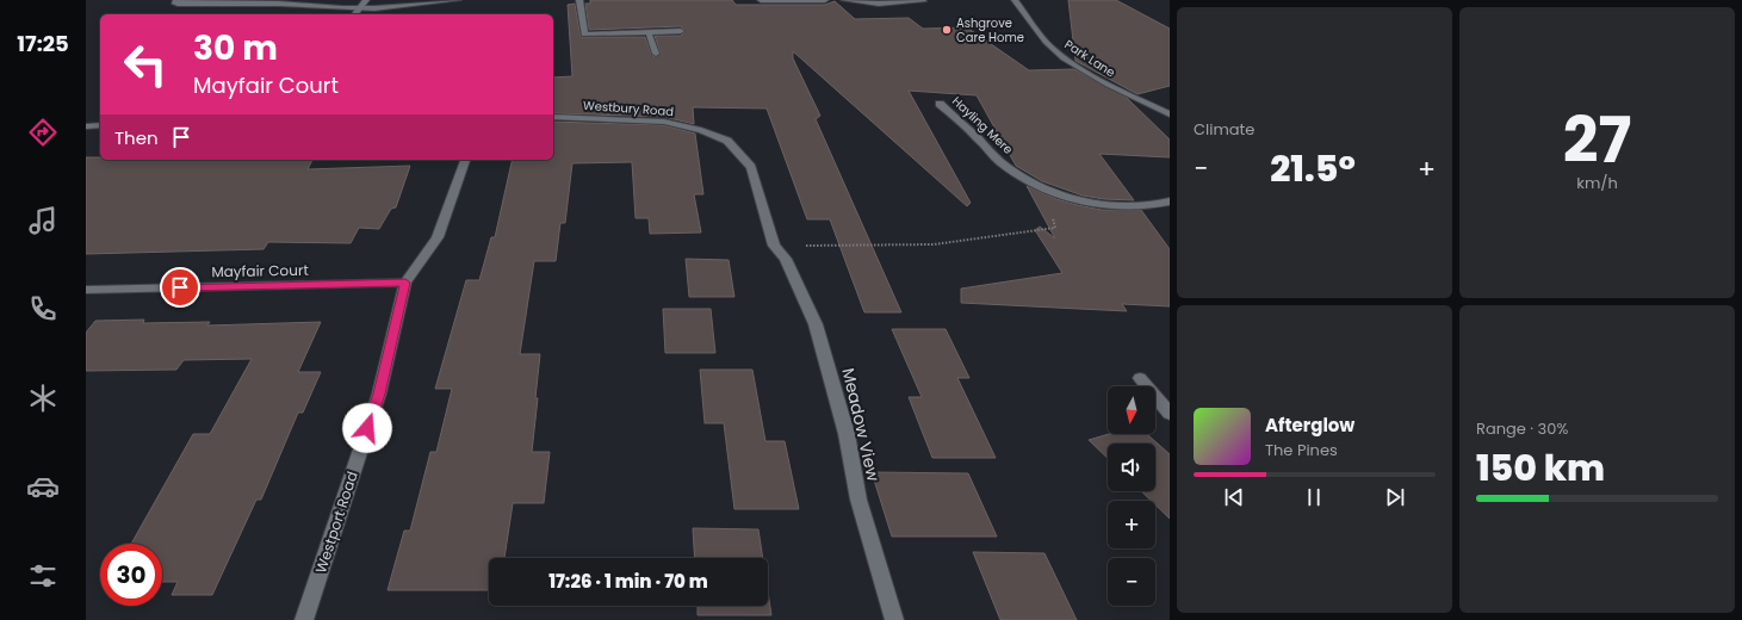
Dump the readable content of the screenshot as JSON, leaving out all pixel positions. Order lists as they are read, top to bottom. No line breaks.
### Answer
{"streets":{"street":["Park Lane","Westbury Road","Hayling Mere","Mayfair Court","Meadow View","Westport Road"]},"crossings":[["Westbury Road","Meadow View"],["Mayfair Court","Westport Road"]],"places":["Ashgrove Care Home"],"north":"bottom","page":{"tabs":"17:25","tile":["Climate",["27","km/h"],["Range · 30%","150 km"]],"turn":["30 m","Mayfair Court"],"then":"Then","heat":["−","21.5°","+"],"map_buttons":["+","−"],"song":["Afterglow","The Pines"],"limit":"30","trip":"17:26 · 1 min · 70 m"}}
